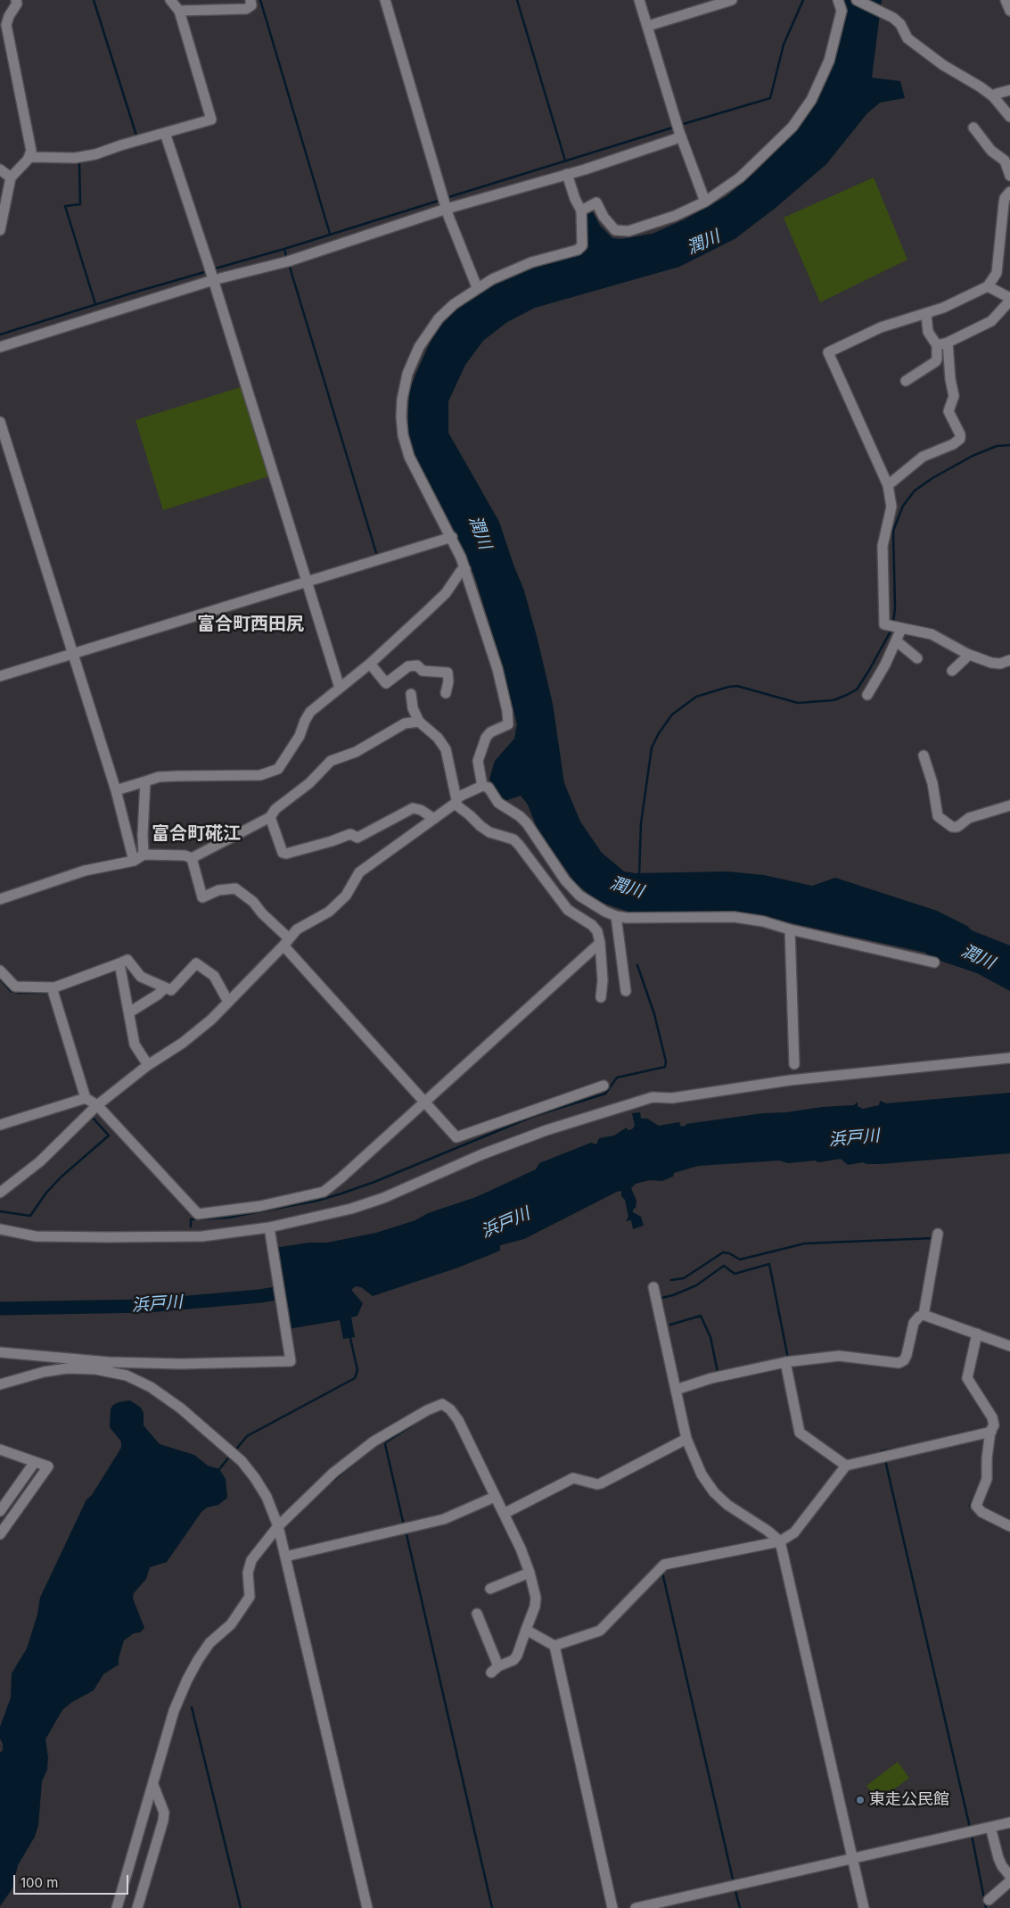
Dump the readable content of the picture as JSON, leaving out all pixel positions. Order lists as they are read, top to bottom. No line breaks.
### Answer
{"districts":["富合町西田尻","富合町硴江"],"water":["潤川","浜戸川"],"places":["東走公民館"],"scale_bar":"100 m"}
